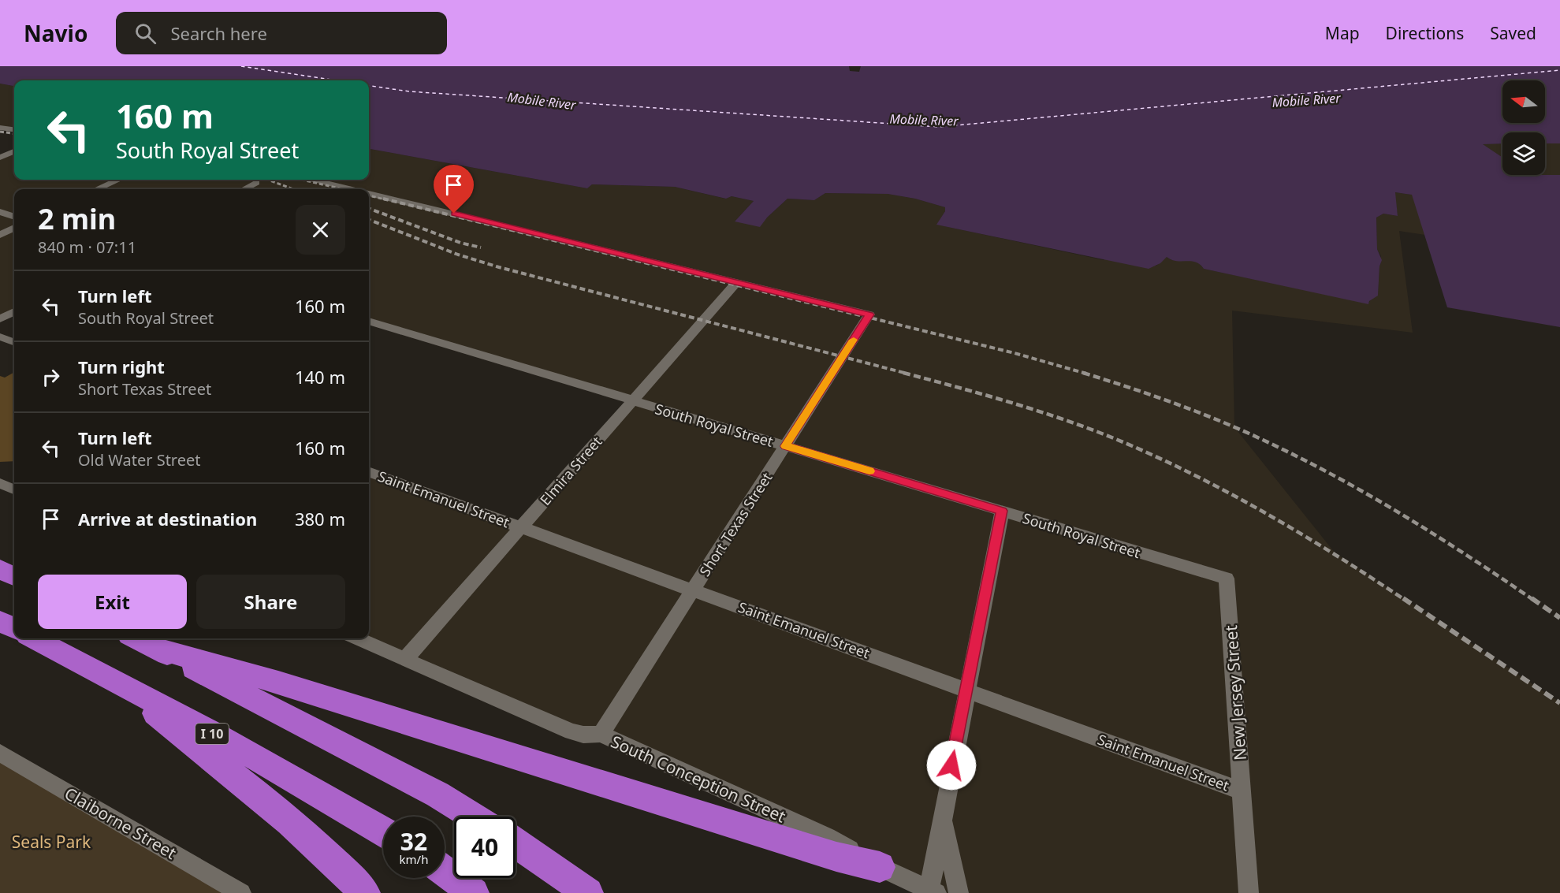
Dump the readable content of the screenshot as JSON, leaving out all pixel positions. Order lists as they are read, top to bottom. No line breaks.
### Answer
{"streets":{"highway":["I 10"],"street":["South Royal Street","Elmira Street","Saint Emanuel Street","Short Texas Street","New Jersey Street","South Conception Street","Claiborne Street"]},"crossings":[["South Royal Street","Elmira Street"],["South Royal Street","Short Texas Street"],["South Royal Street","New Jersey Street"],["Elmira Street","Saint Emanuel Street"],["Elmira Street","Short Texas Street"],["Elmira Street","South Conception Street"],["Saint Emanuel Street","Short Texas Street"],["Saint Emanuel Street","New Jersey Street"],["Short Texas Street","South Conception Street"]],"water":["Mobile River"],"parks":["Seals Park"],"north":"left","page":{"header":"Navio","search":"Search here","nav":["Map","Directions","Saved"],"turn":["160 m","South Royal Street"],"heading":["2 min","840 m · 07:11"],"list":[{"name":"Turn left","note":"South Royal Street","value":"160 m"},{"name":"Turn right","note":"Short Texas Street","value":"140 m"},{"name":"Turn left","note":"Old Water Street","value":"160 m"},{"name":"Arrive at destination","value":"380 m"}],"buttons":["Exit","Share"],"speed":"32 km/h","limit":"40"}}
